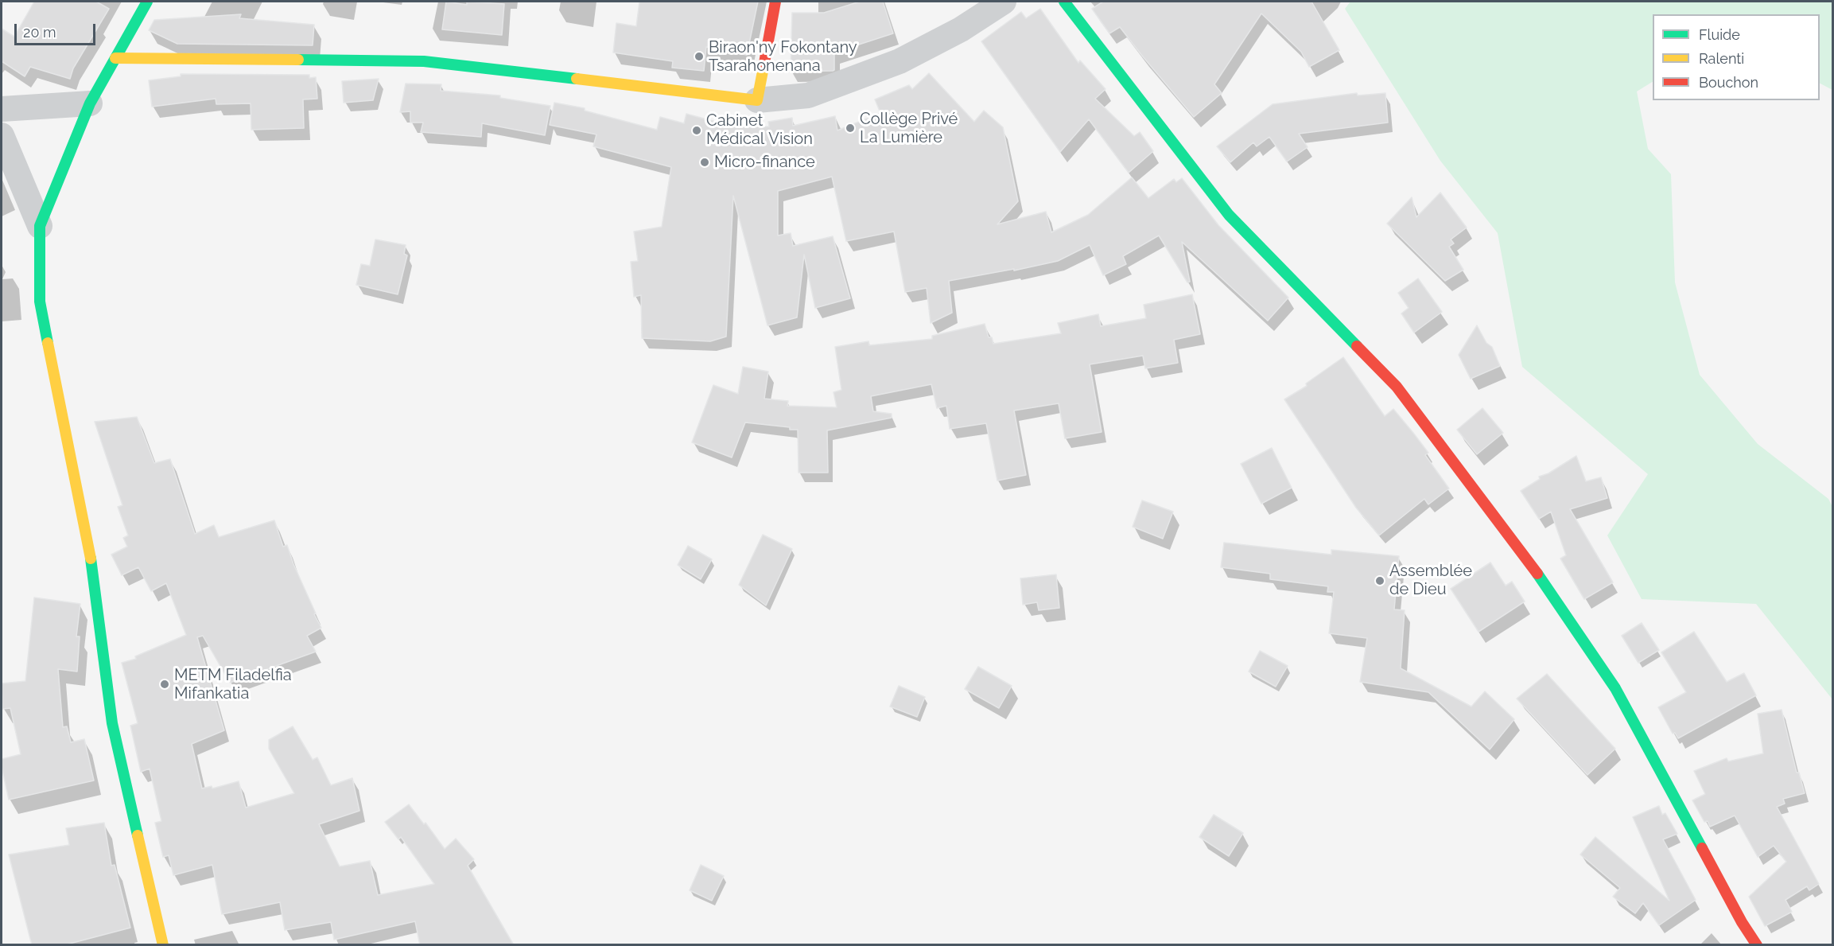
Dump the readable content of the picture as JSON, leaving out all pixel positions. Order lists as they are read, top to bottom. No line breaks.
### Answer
{"places":["Biraon'ny Fokontany Tsarahonenana","Collège Privé La Lumière","Cabinet Médical Vision","Micro-finance","Assemblée de Dieu","METM Filadelfia Mifankatia"],"legend":["Fluide","Ralenti","Bouchon"],"scale_bar":"20 m"}
